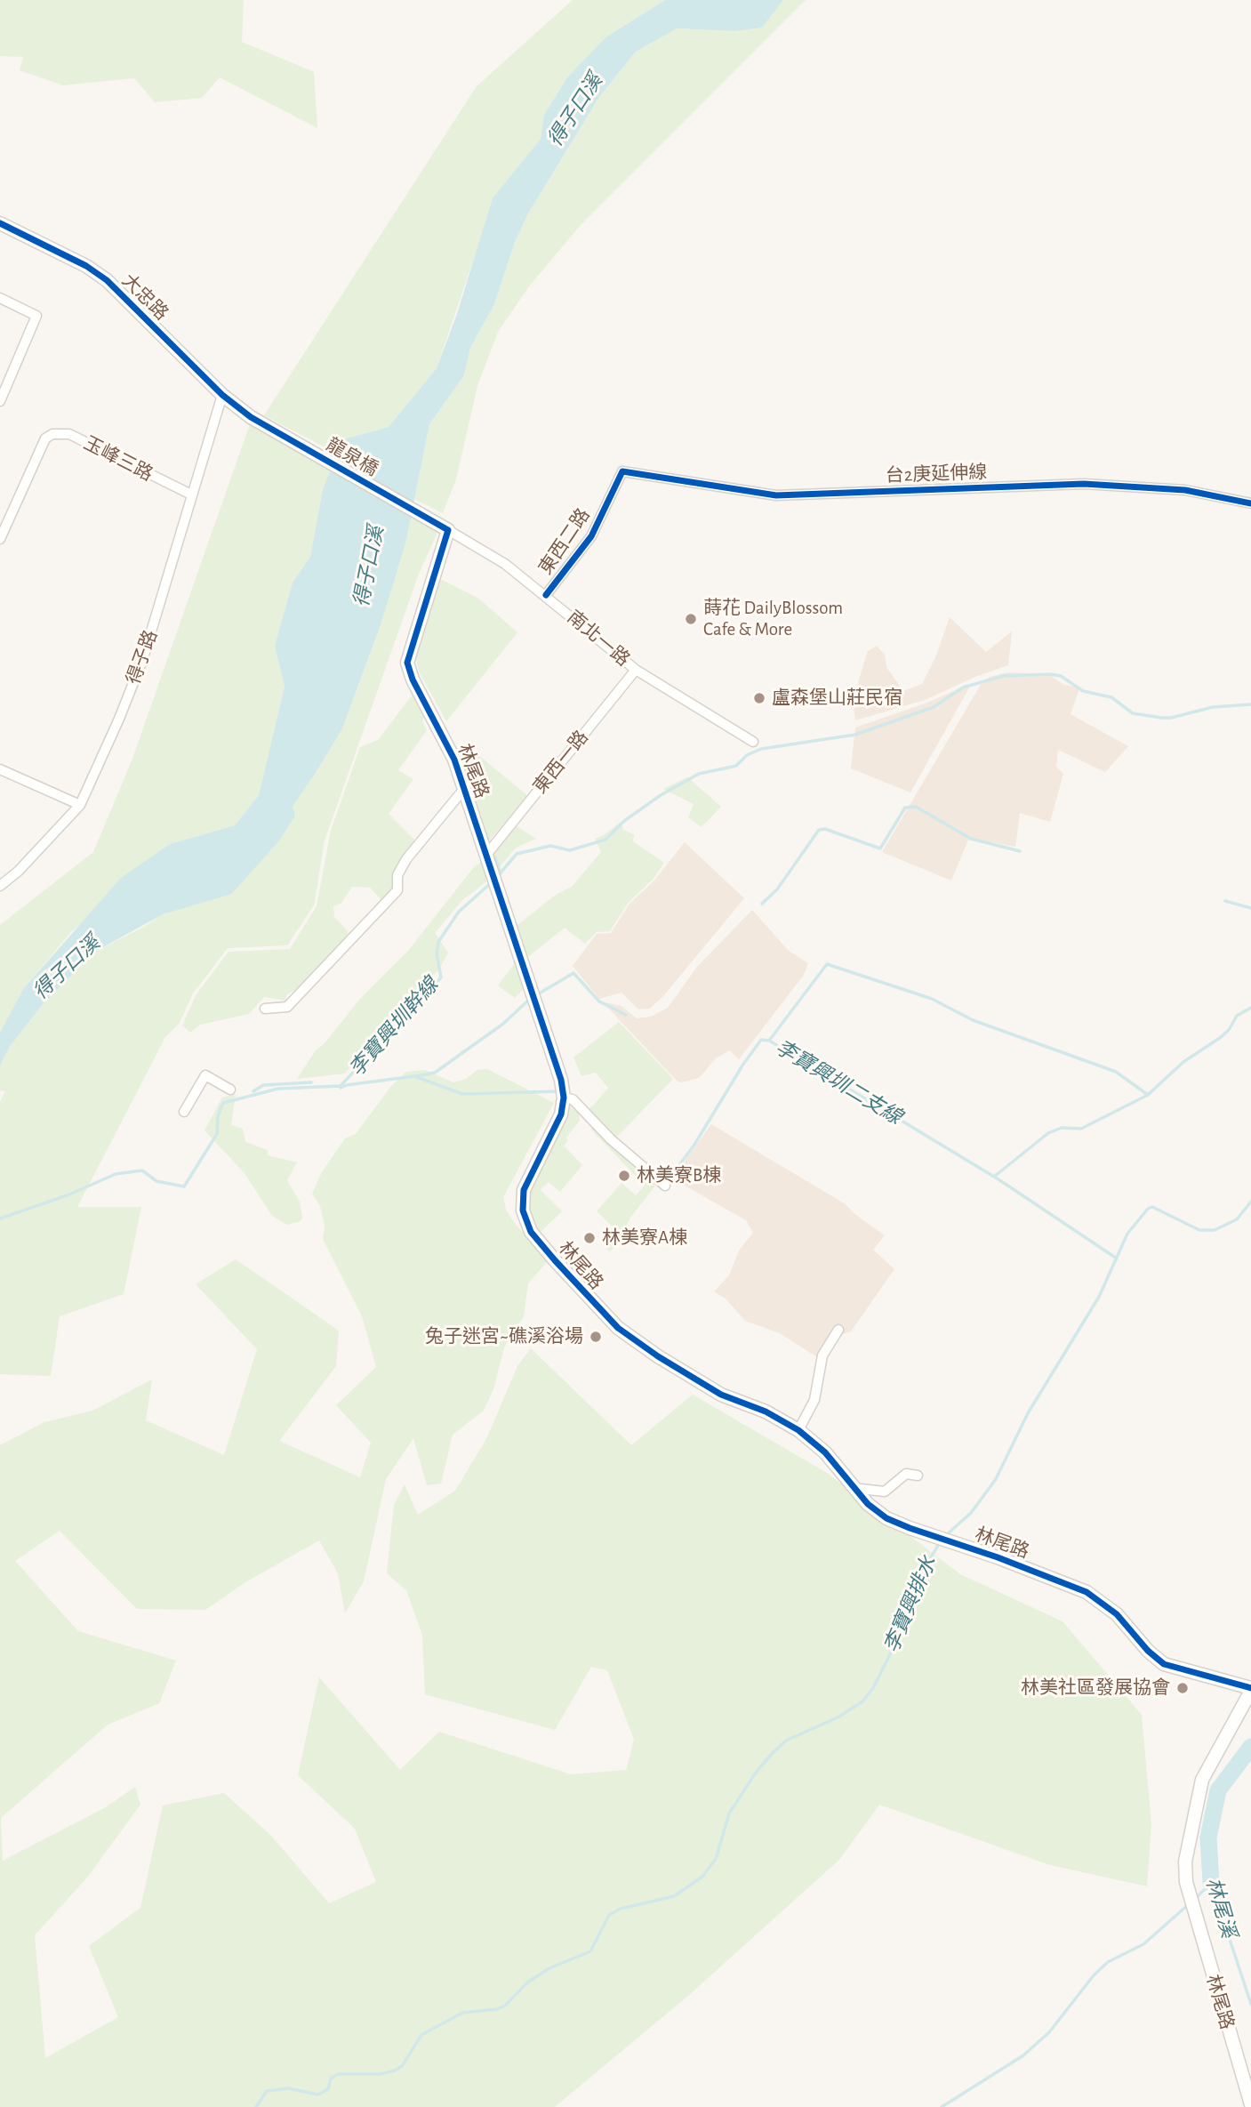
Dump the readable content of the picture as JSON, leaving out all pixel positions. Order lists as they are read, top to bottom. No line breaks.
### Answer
{"streets":{"street":["大忠路","龍泉橋","玉峰三路","台2庚延伸線","東西二路","南北一路","得子路","東西一路","林尾路"]},"crossings":[["大忠路","龍泉橋"],["大忠路","得子路"],["龍泉橋","南北一路"],["龍泉橋","林尾路"],["玉峰三路","得子路"],["台2庚延伸線","東西二路"],["東西二路","南北一路"],["南北一路","東西一路"],["南北一路","林尾路"],["東西一路","林尾路"]],"water":["得子口溪","李寶興圳幹線","李寶興圳二支線","李寶興排水","林尾溪"],"places":["蒔花 DailyBlossom Cafe & More","盧森堡山莊民宿","林美寮B棟","林美寮A棟","兔子迷宮~礁溪浴場","林美社區發展協會"]}
